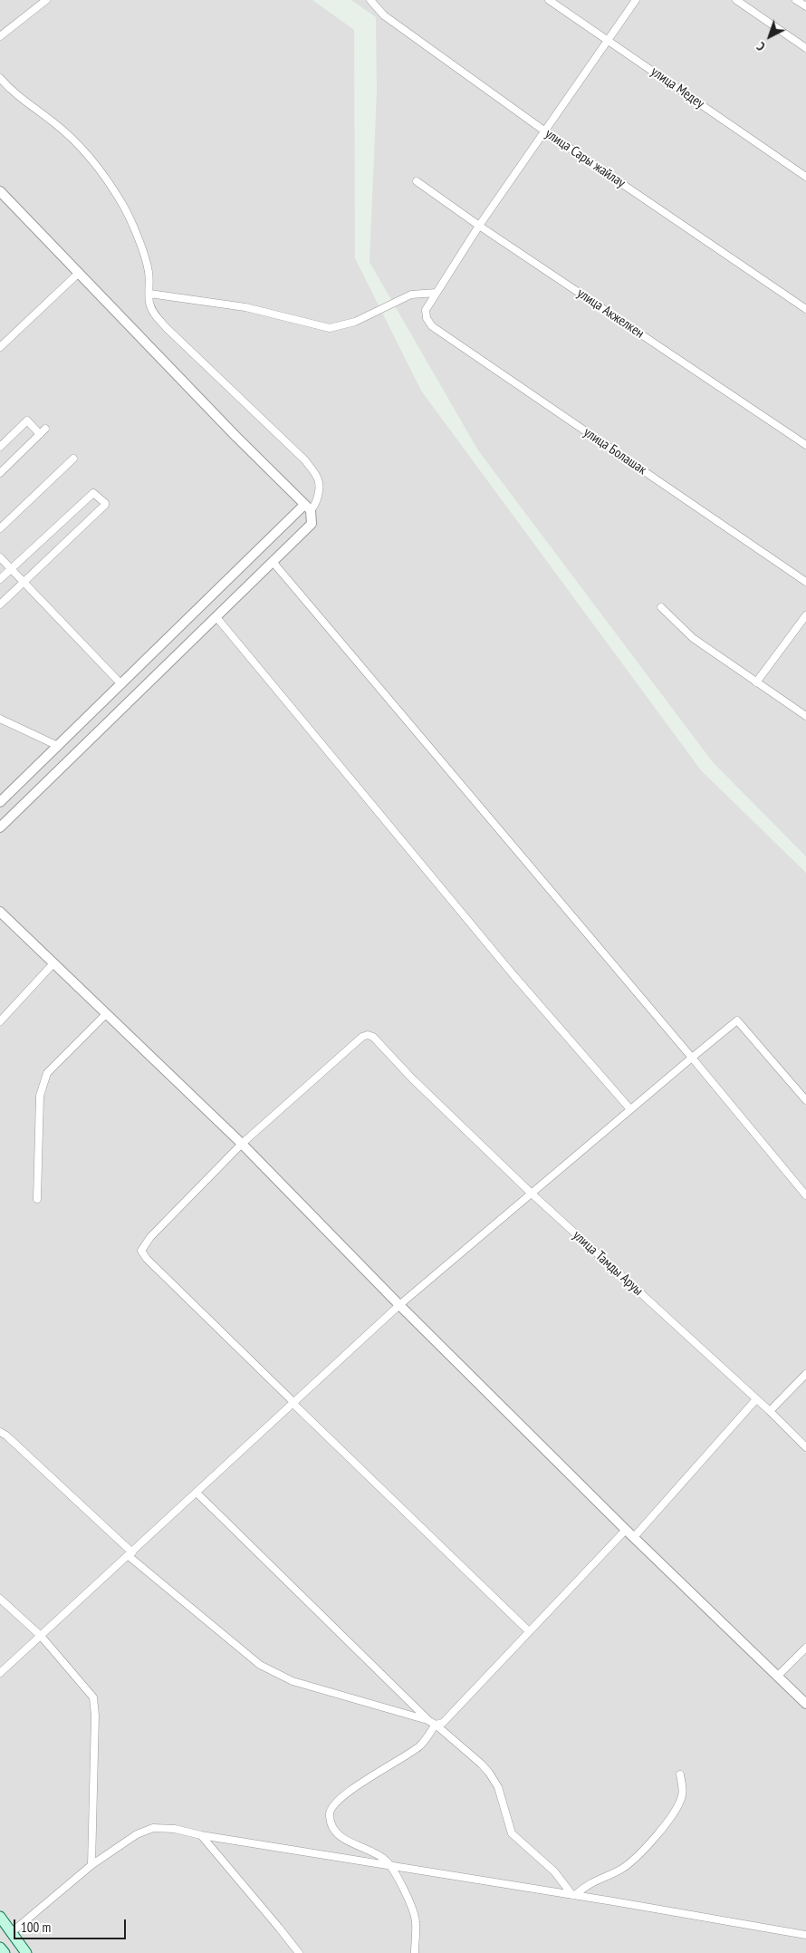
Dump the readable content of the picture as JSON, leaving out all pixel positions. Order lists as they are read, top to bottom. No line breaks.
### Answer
{"streets":{"street":["улица Медеу","улица Сары жайлау","улица Акжелкен","улица Болашак","улица Тамды Аруы"]},"scale_bar":"100 m","north":"bottom left"}
